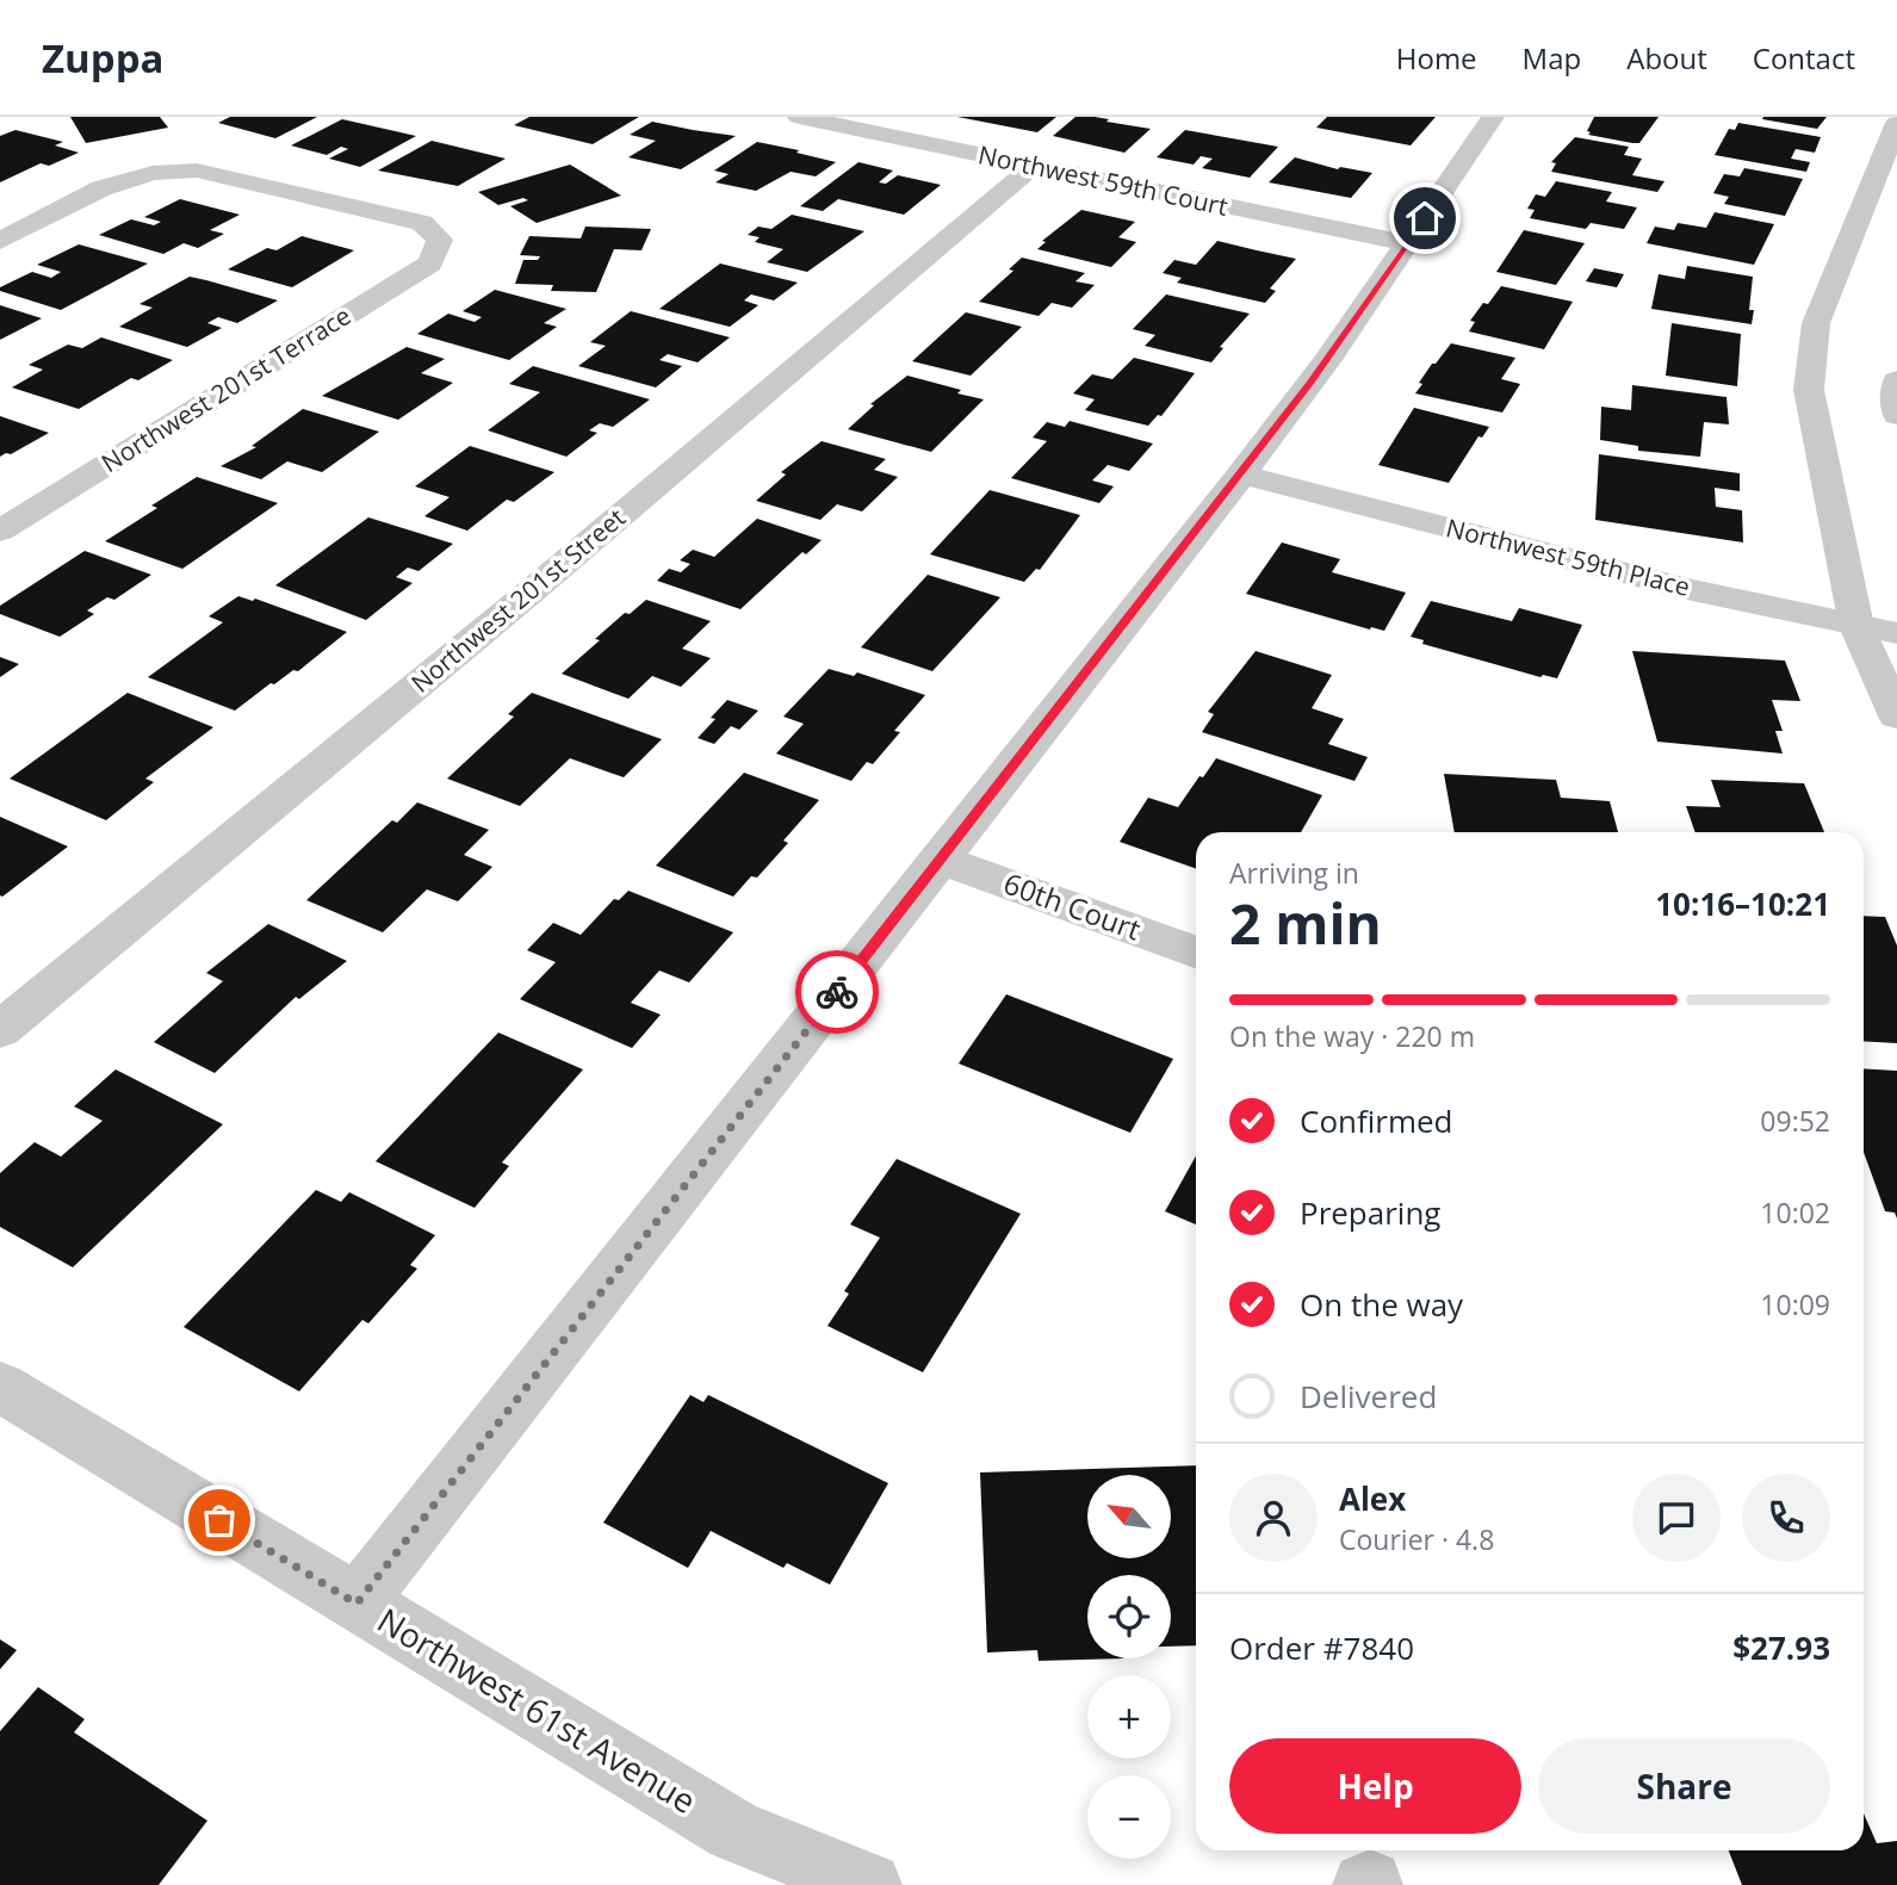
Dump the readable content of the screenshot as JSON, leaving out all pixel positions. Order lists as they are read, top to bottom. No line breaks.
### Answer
{"streets":{"street":["Northwest 59th Court","Northwest 201st Terrace","Northwest 59th Place","Northwest 201st Street","60th Court","Northwest 61st Avenue"]},"crossings":[["Northwest 59th Court","Northwest 201st Street"]],"north":"top left","page":{"header":"Zuppa","nav":["Home","Map","About","Contact"],"heading":["2 min","Arriving in","10:16–10:21"],"panel":["Alex","Courier · 4.8","Order #7840","$27.93"],"bar":"On the way · 220 m","list":[["Confirmed","09:52"],["Preparing","10:02"],["On the way","10:09"],"Delivered"],"map_buttons":["+","−"],"buttons":["Help","Share"]}}
